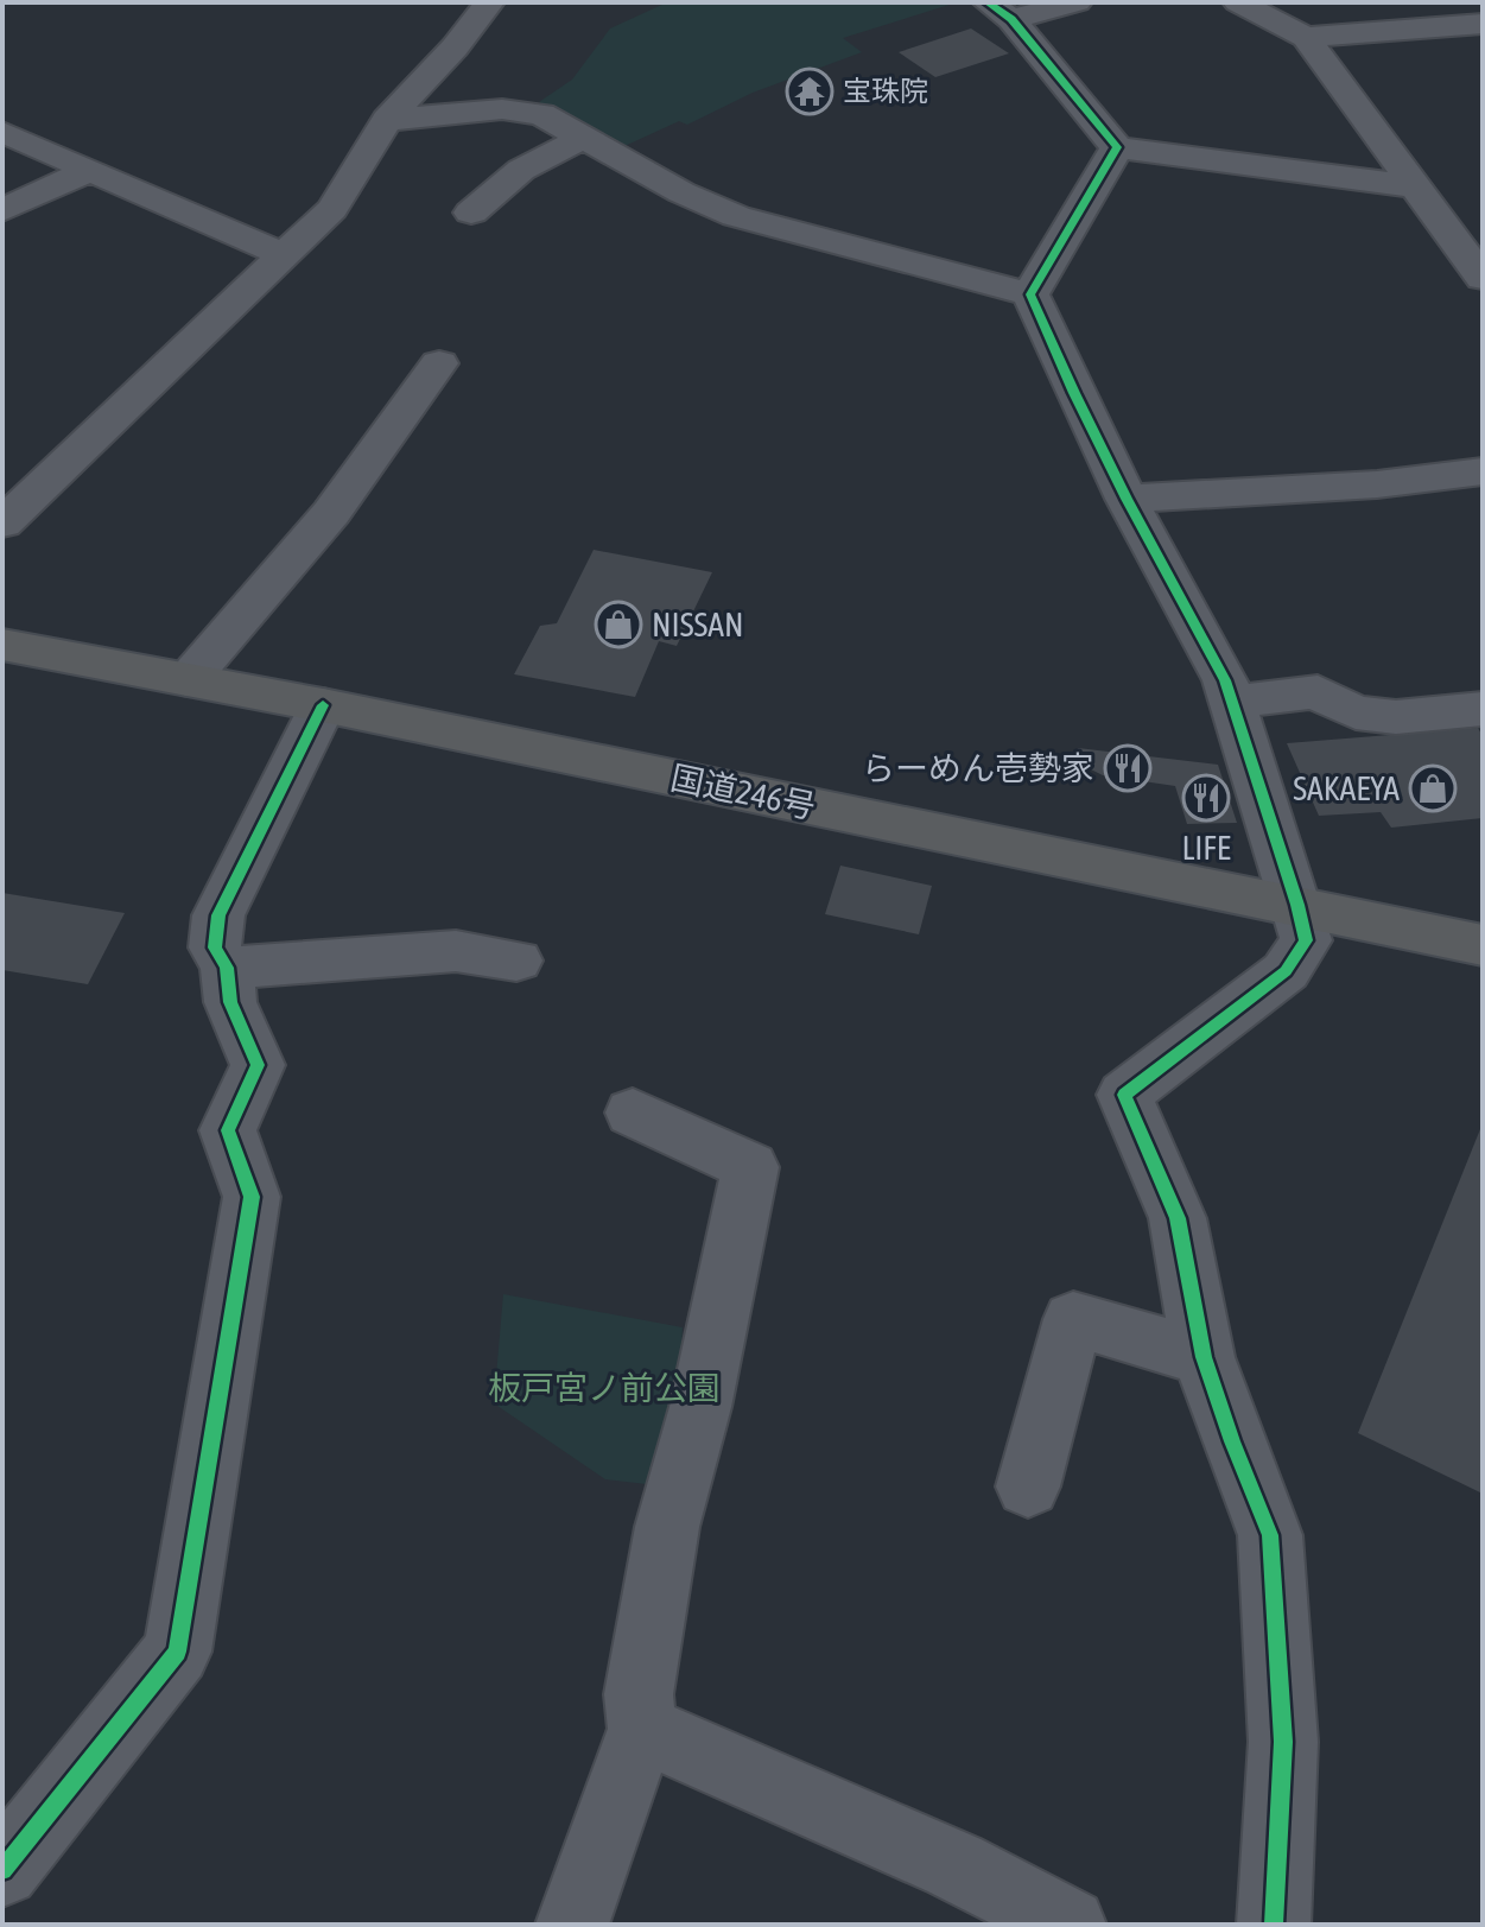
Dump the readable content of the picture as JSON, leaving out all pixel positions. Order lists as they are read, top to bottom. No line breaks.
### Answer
{"streets":{"highway":["国道246号"]},"parks":["板戸宮ノ前公園"],"places":{"temple":["宝珠院"],"shop":["NISSAN","SAKAEYA"],"restaurant":["らーめん壱勢家","LIFE"]}}
